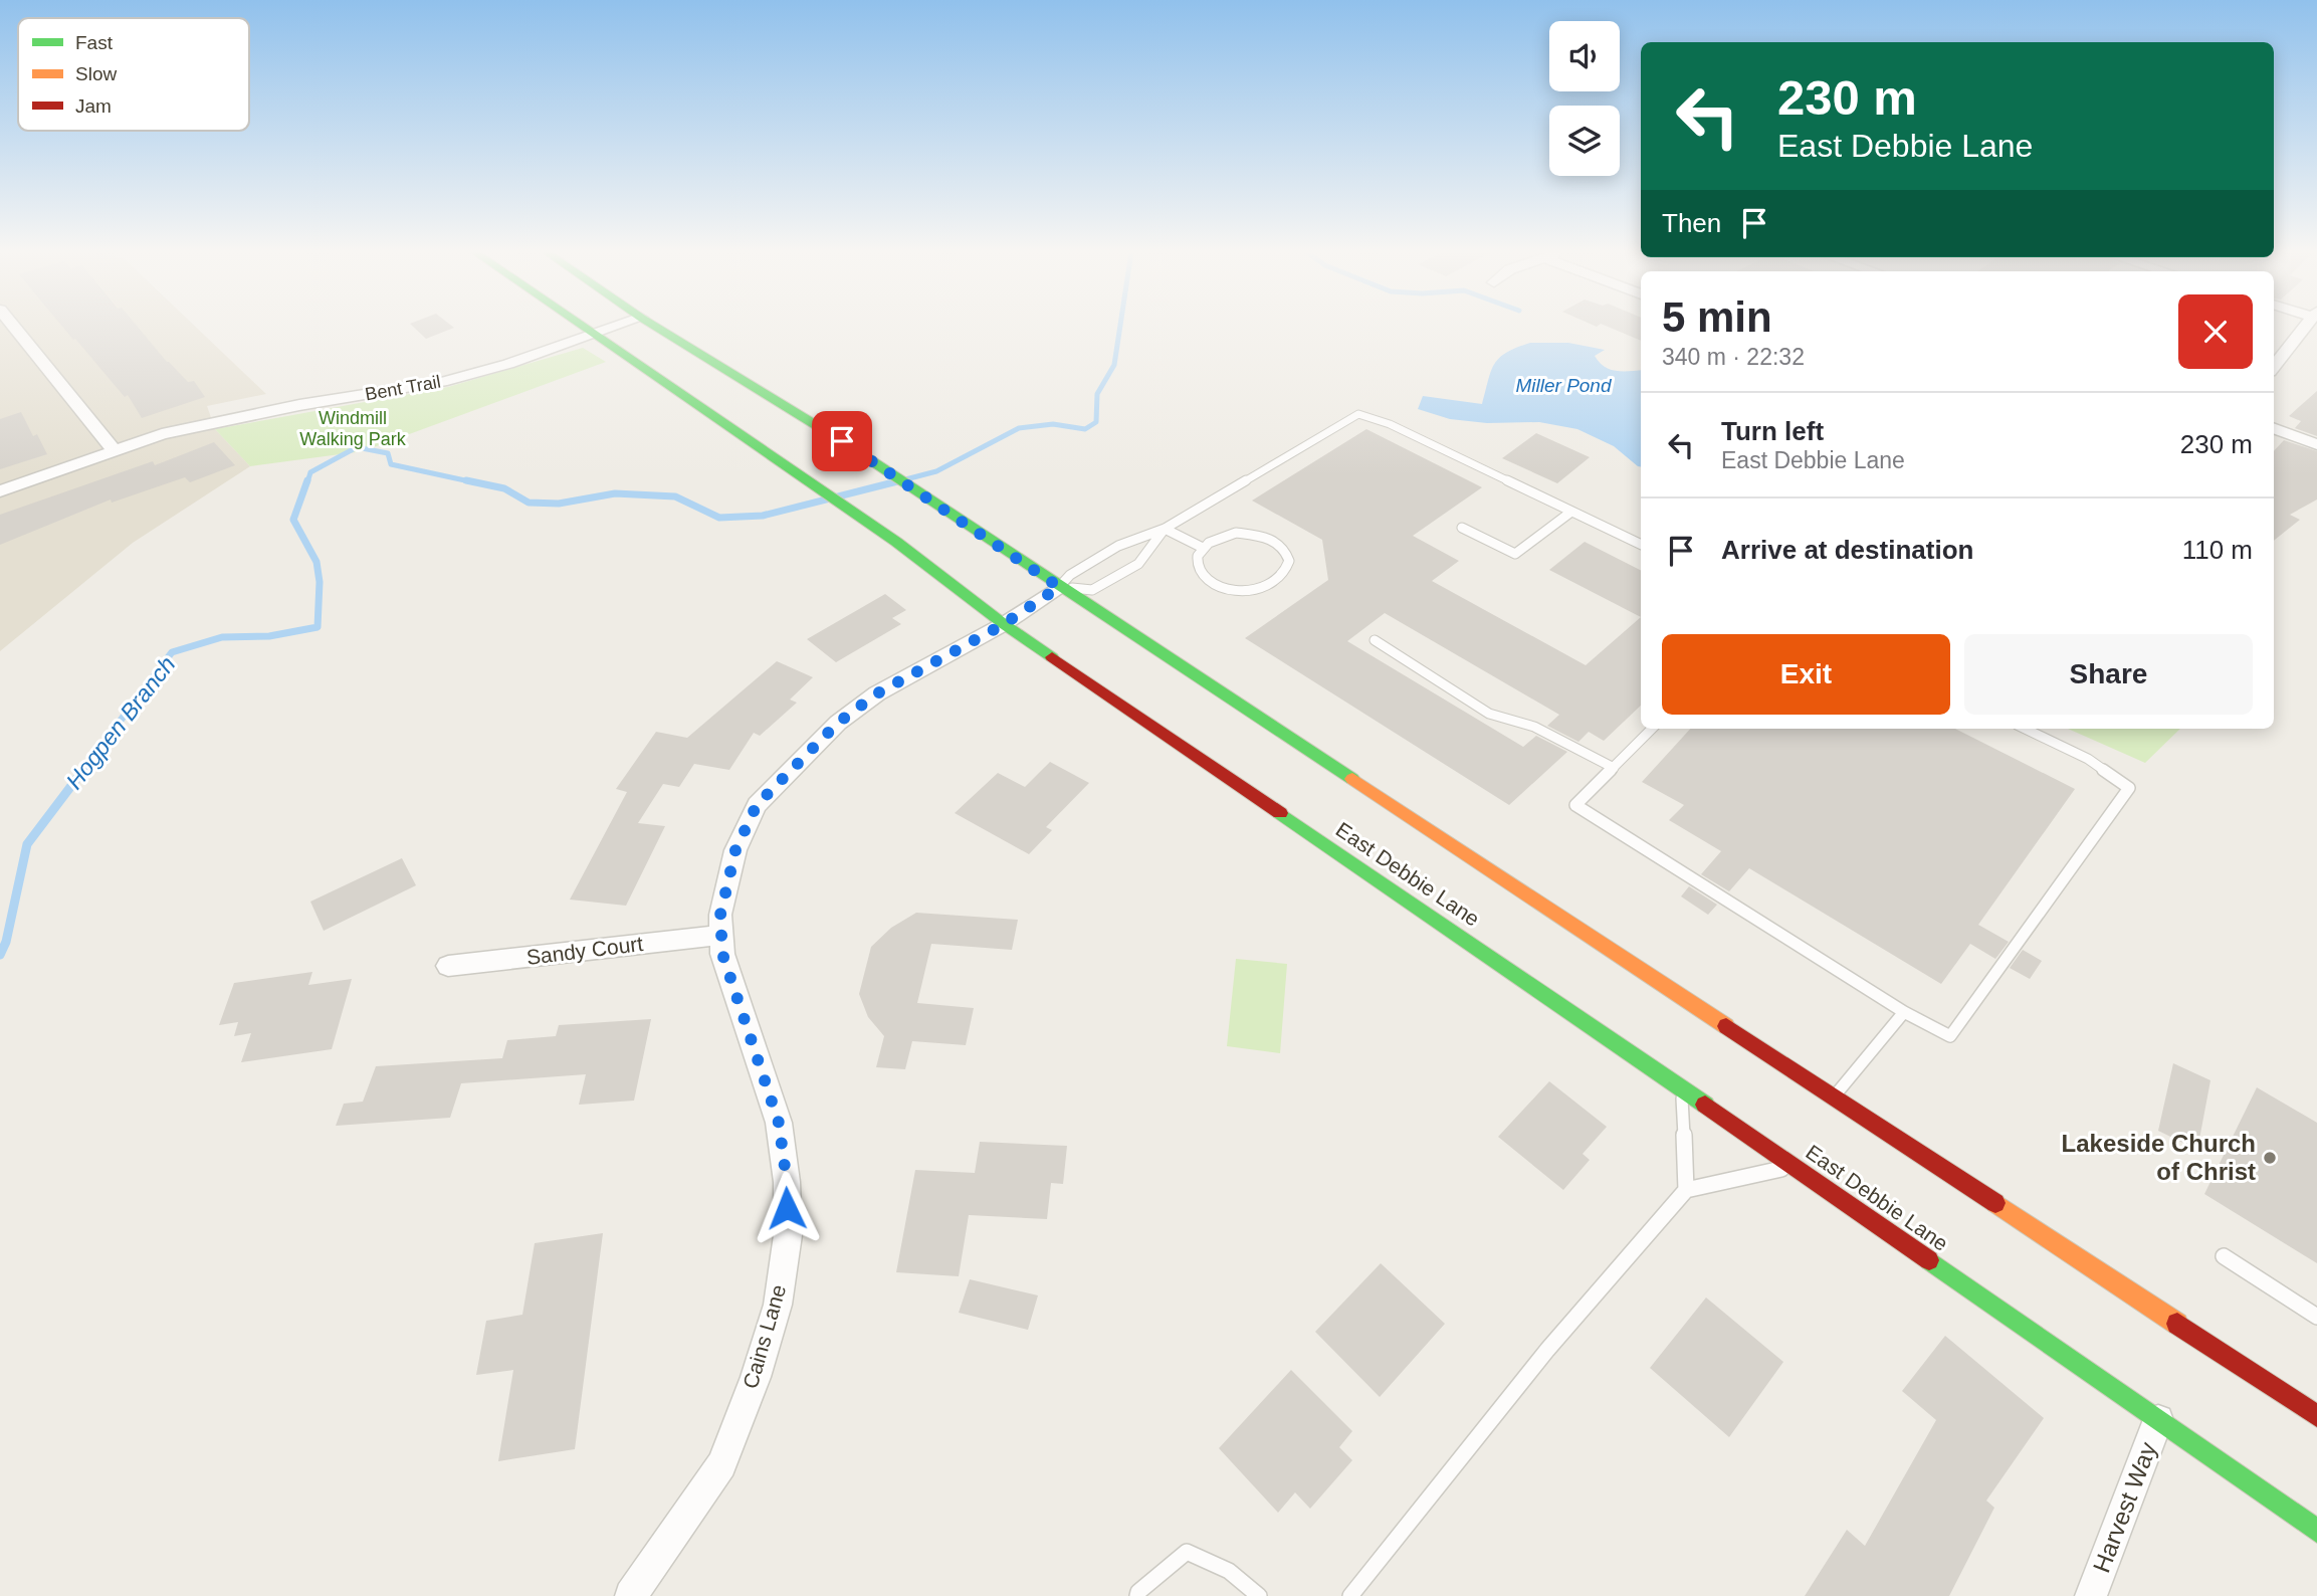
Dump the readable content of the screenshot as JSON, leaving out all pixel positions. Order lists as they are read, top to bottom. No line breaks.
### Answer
{"streets":{"main road":["East Debbie Lane"],"street":["Bent Trail","Sandy Court","Cains Lane","Harvest Way"]},"crossings":[["Bent Trail","East Debbie Lane"],["East Debbie Lane","Cains Lane"],["East Debbie Lane","Harvest Way"],["Sandy Court","Cains Lane"]],"water":["Miller Pond","Hogpen Branch"],"parks":["Windmill Walking Park"],"places":["Lakeside Church of Christ"],"legend":["Fast","Slow","Jam"],"page":{"turn":["230 m","East Debbie Lane"],"then":"Then","heading":["5 min","340 m · 22:32"],"list":[{"name":"Turn left","note":"East Debbie Lane","value":"230 m"},{"name":"Arrive at destination","value":"110 m"}],"buttons":["Exit","Share"]}}
